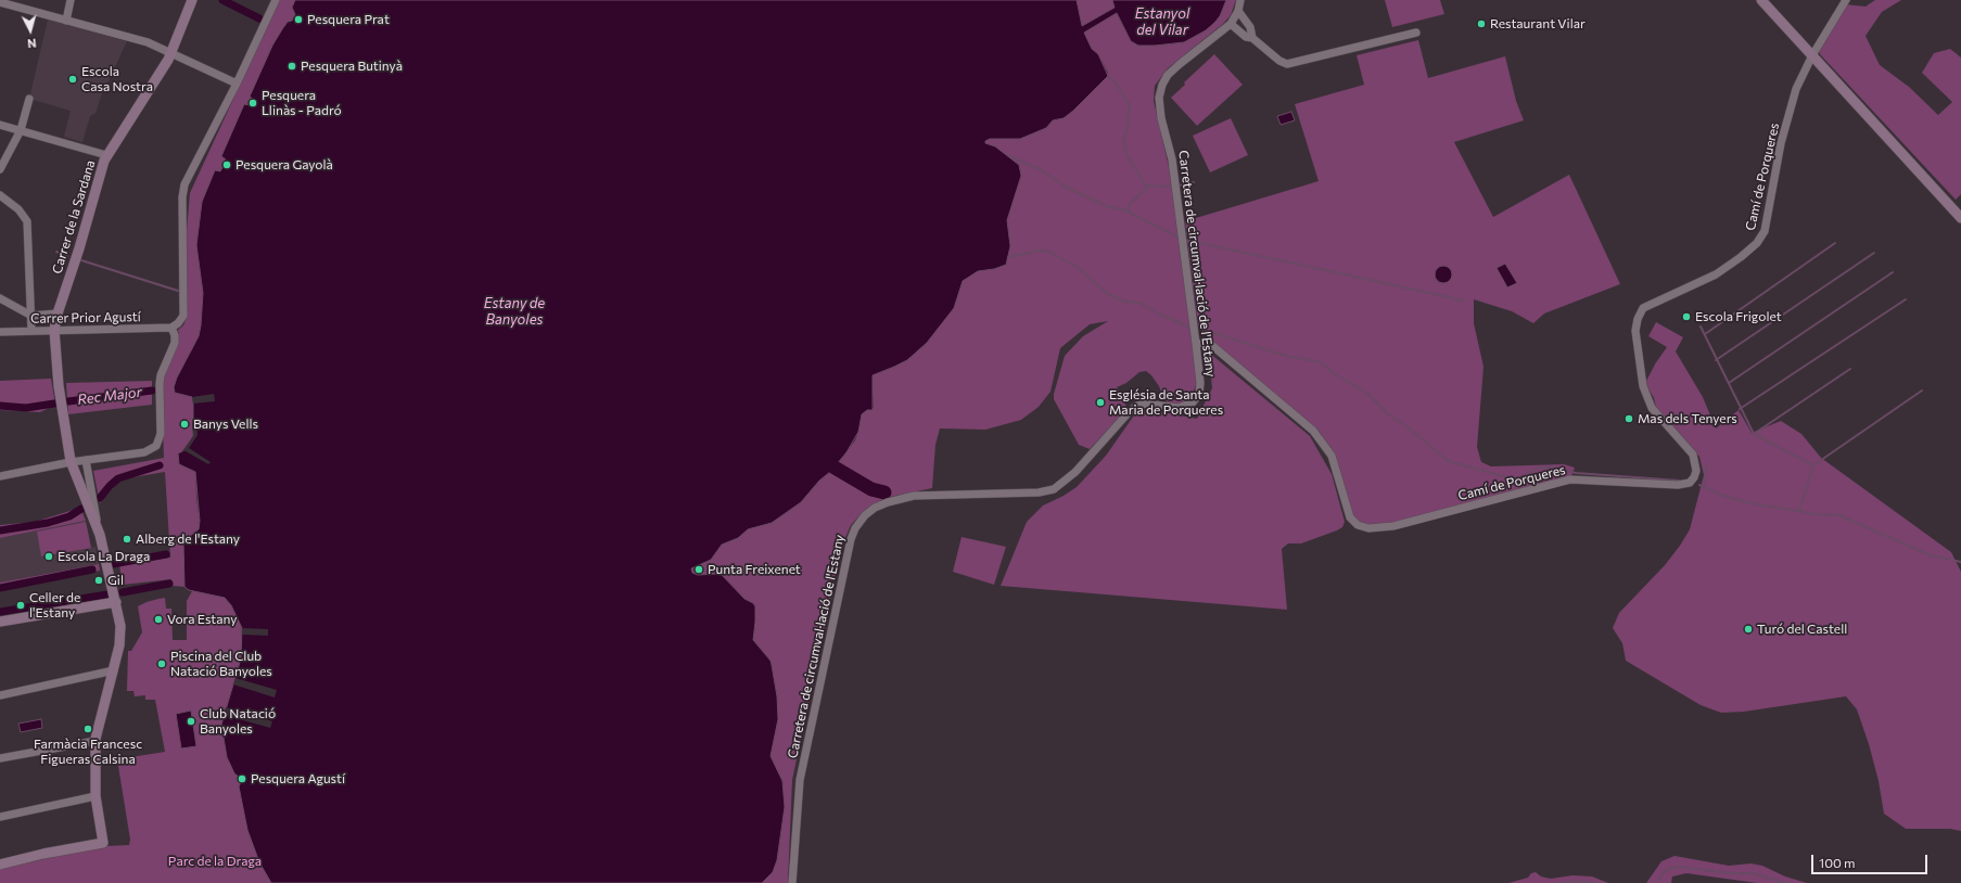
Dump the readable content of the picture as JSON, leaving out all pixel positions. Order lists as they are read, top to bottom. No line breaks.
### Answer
{"streets":{"street":["Camí de Porqueres","Carrer de la Sardana","Carretera de circumval·lació de l'Estany","Carrer Prior Agustí"]},"crossings":[["Camí de Porqueres","Carretera de circumval·lació de l'Estany"],["Carrer de la Sardana","Carrer Prior Agustí"]],"water":["Estanyol del Vilar","Estany de Banyoles","Rec Major"],"parks":["Parc de la Draga"],"places":["Pesquera Prat","Restaurant Vilar","Pesquera Butinyà","Escola Casa Nostra","Pesquera Llinàs - Padró","Pesquera Gayolà","Escola Frigolet","Església de Santa Maria de Porqueres","Mas dels Tenyers","Banys Vells","Alberg de l'Estany","Escola La Draga","Punta Freixenet","Gil","Celler de l'Estany","Vora Estany","Turó del Castell","Piscina del Club Natació Banyoles","Club Natació Banyoles","Farmàcia Francesc Figueras Calsina","Pesquera Agustí"],"scale_bar":"100 m","north":"bottom"}
